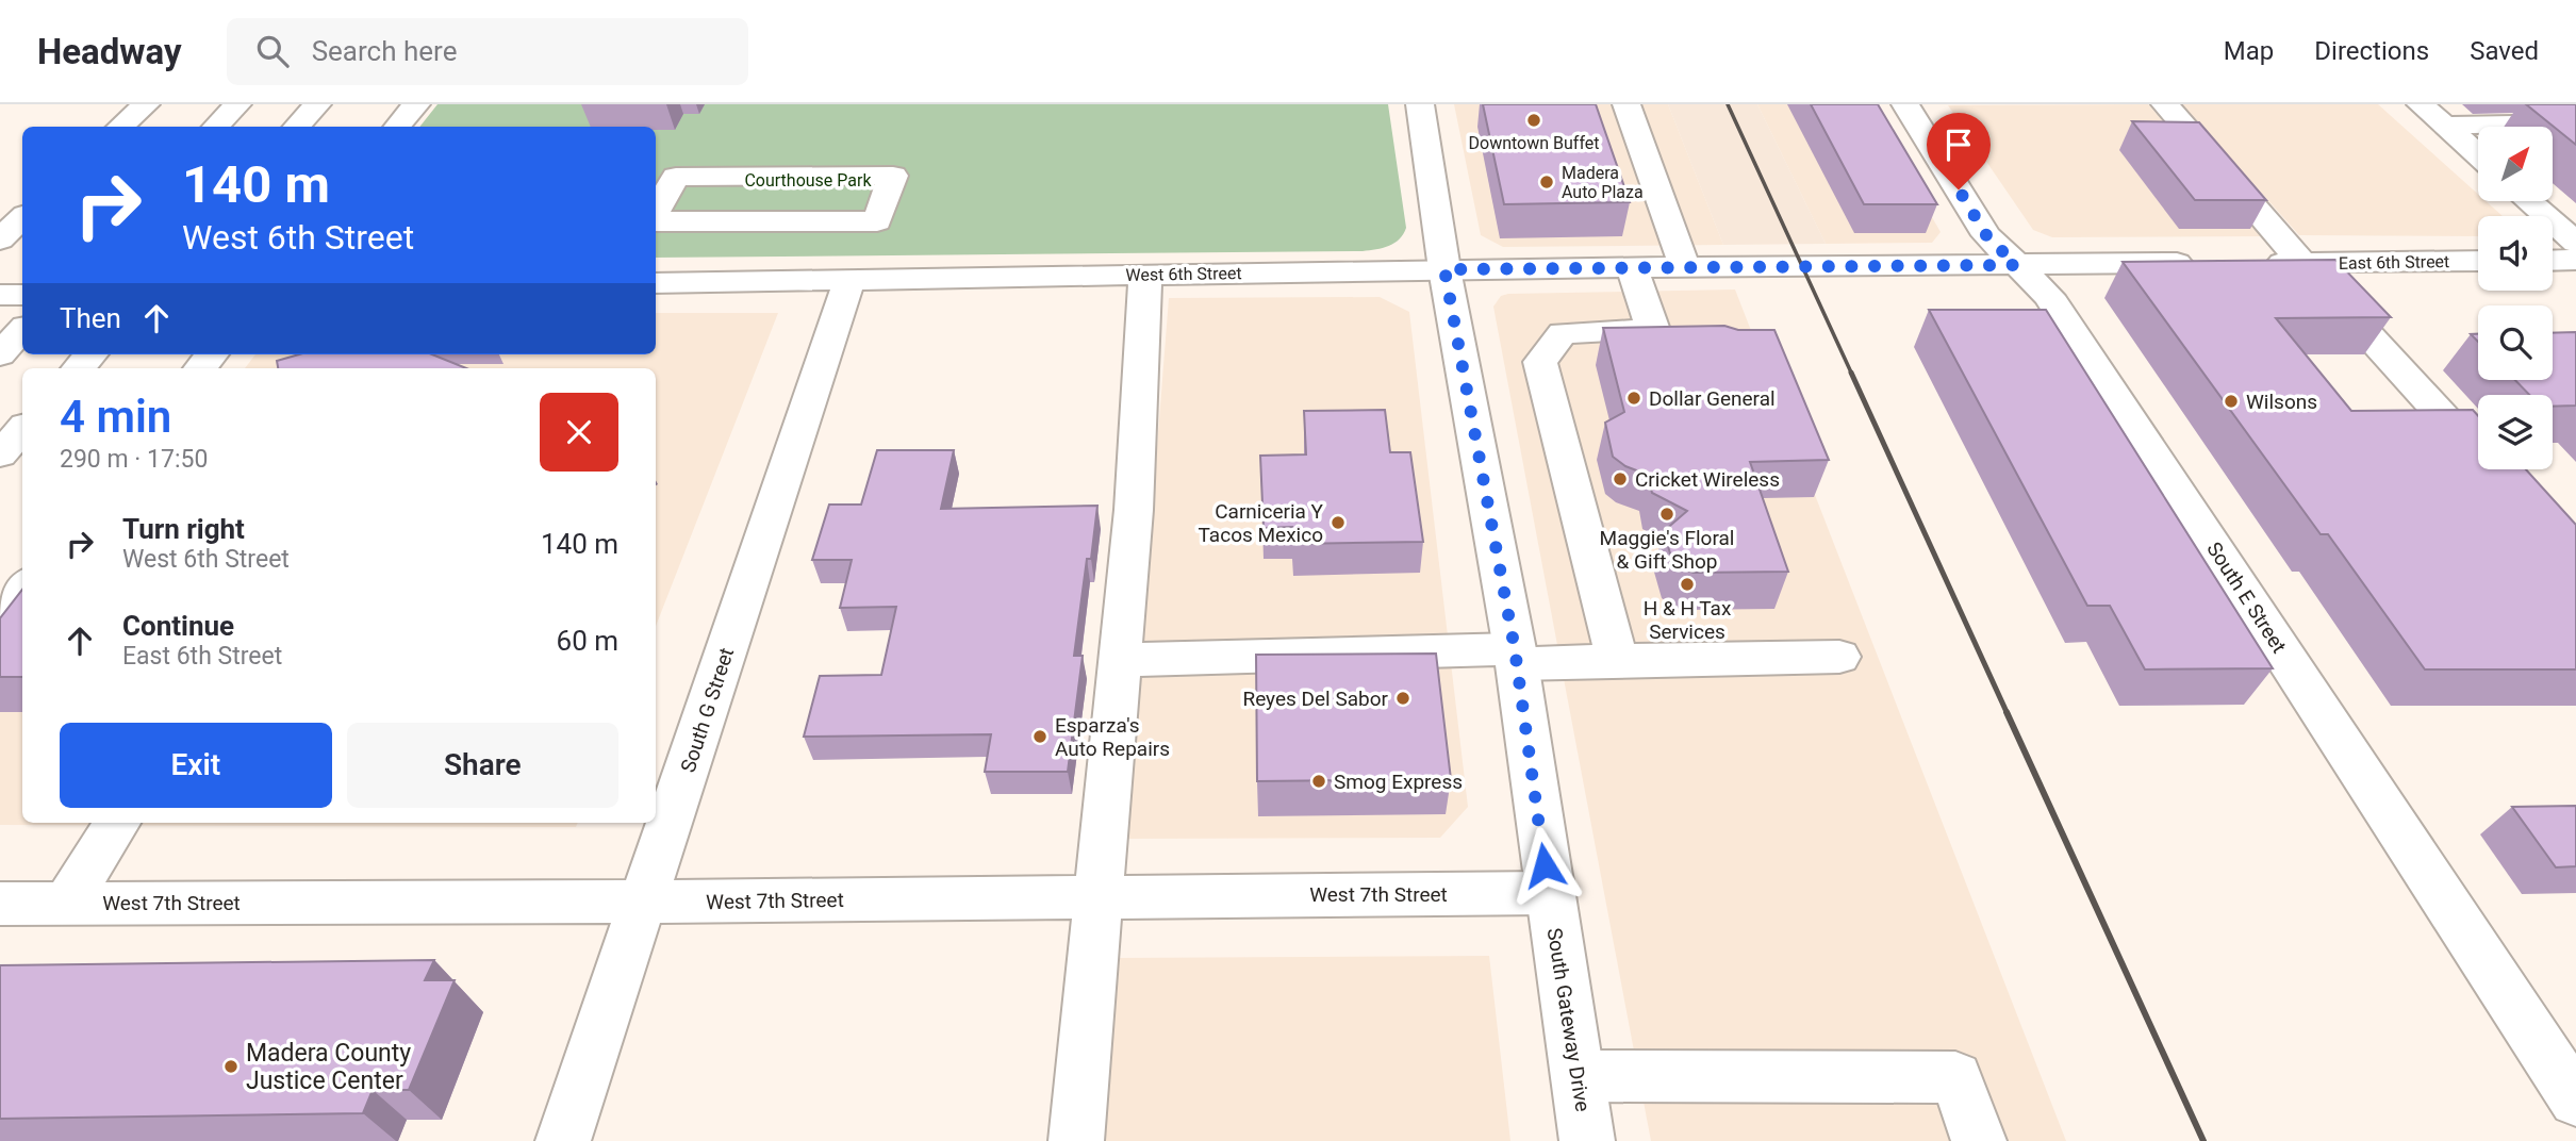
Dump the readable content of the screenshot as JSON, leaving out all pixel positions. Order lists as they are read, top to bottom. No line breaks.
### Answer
{"streets":{"main road":["East 6th Street","West 6th Street","South E Street","South G Street","West 7th Street","South Gateway Drive"]},"crossings":[["West 6th Street","South G Street"],["West 6th Street","South Gateway Drive"],["South G Street","West 7th Street"],["West 7th Street","South Gateway Drive"]],"parks":["Courthouse Park"],"places":["Downtown Buffet","Madera Auto Plaza","Dollar General","Wilsons","Cricket Wireless","Maggie's Floral & Gift Shop","Carniceria Y Tacos Mexico","H & H Tax Services","Reyes Del Sabor","Esparza's Auto Repairs","Smog Express","Madera County Justice Center"],"north":"top right","page":{"header":"Headway","search":"Search here","nav":["Map","Directions","Saved"],"turn":["140 m","West 6th Street"],"then":"Then","heading":["4 min","290 m · 17:50"],"list":[{"name":"Turn right","note":"West 6th Street","value":"140 m"},{"name":"Continue","note":"East 6th Street","value":"60 m"}],"buttons":["Exit","Share"]}}
